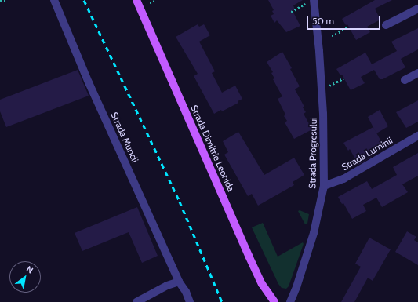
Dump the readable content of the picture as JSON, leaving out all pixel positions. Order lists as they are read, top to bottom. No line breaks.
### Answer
{"streets":{"main road":["Strada Dimitrie Leonida"],"street":["Strada Muncii","Strada Progresului","Strada Luminii"]},"crossings":[["Strada Progresului","Strada Luminii"]],"scale_bar":"50 m","north":"top right"}
